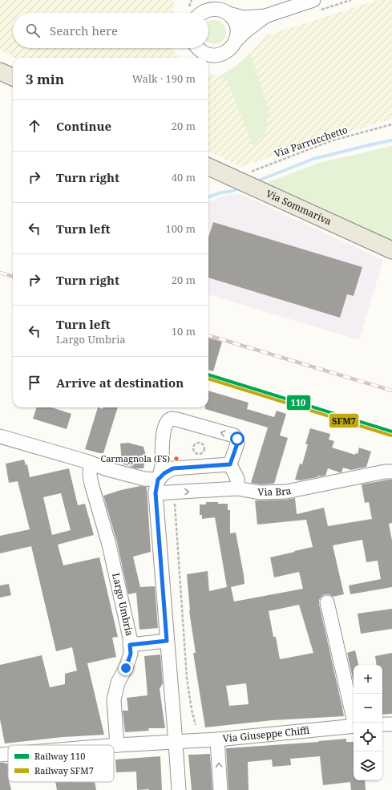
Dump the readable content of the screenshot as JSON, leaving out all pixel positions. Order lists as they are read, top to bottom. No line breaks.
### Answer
{"streets":{"main road":["Via Sommariva"],"street":["Via Bra","Largo Umbria","Via Giuseppe Chiffi"],"path":["Via Parrucchetto"]},"crossings":[["Via Parrucchetto","Via Sommariva"],["Largo Umbria","Via Giuseppe Chiffi"]],"places":["Carmagnola (FS)"],"lines":["rail line 110","rail line SFM7"],"legend":["Railway 110","Railway SFM7"],"page":{"search":"Search here","heading":["3 min","Walk · 190 m"],"list":[["Continue","20 m"],["Turn right","40 m"],["Turn left","100 m"],["Turn right","20 m"],["Turn left","Largo Umbria","10 m"],"Arrive at destination"],"map_buttons":["+","−"]}}
